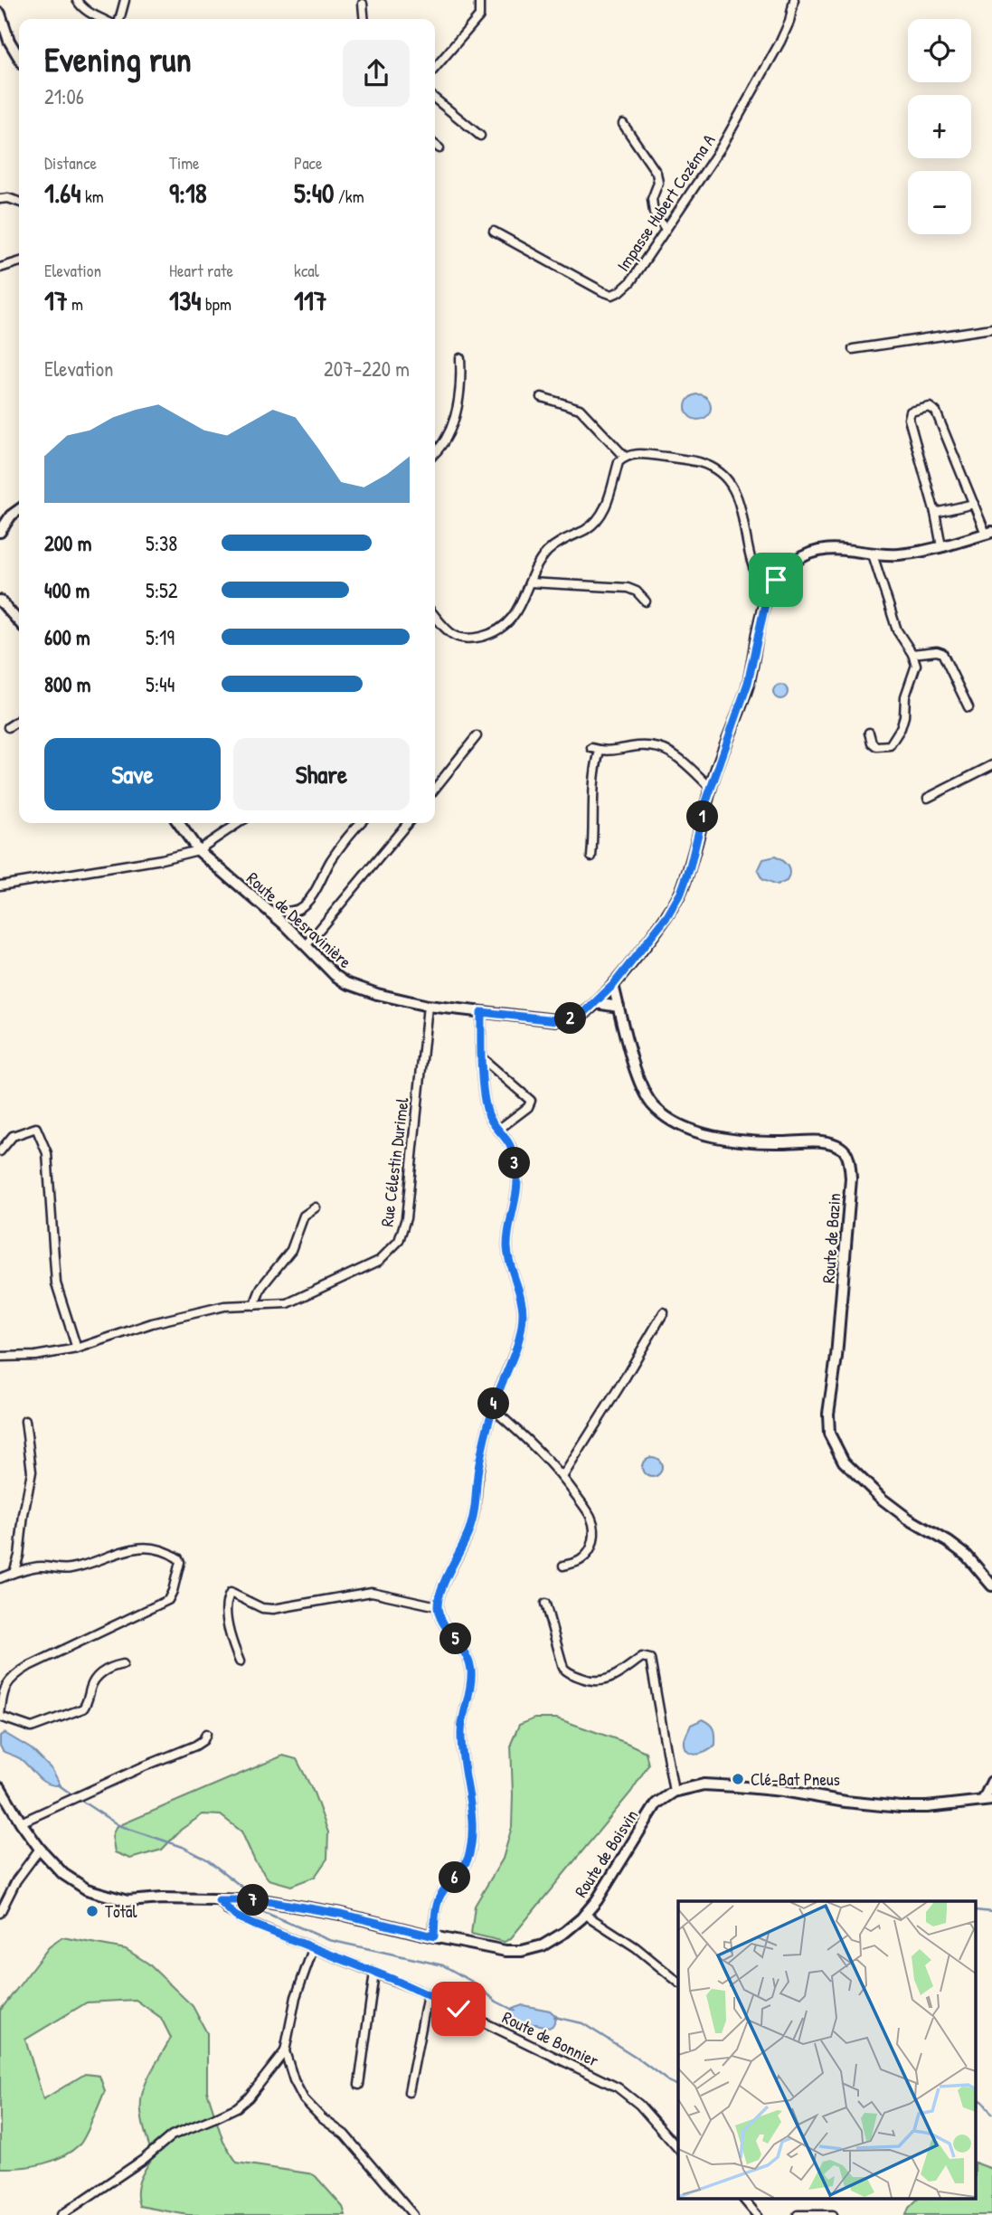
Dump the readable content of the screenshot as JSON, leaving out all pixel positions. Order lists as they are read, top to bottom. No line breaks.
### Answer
{"streets":{"street":["Impasse Hubert Cozéma A","Route de Desravinière","Rue Célestin Durimel","Route de Bazin","Route de Boisvin","Route de Bonnier"]},"crossings":[["Route de Desravinière","Rue Célestin Durimel"],["Route de Desravinière","Route de Bazin"],["Route de Boisvin","Route de Bonnier"]],"places":["Clé-Bat Pneus","Total"],"page":{"map_buttons":["+","−"],"heading":["Evening run","21:06"],"stats":[["Distance","1.64 km"],["Time","9:18"],["Pace","5:40 /km"],["Elevation","17 m"],["Heart rate","134 bpm"],["kcal","117"]],"chart":["Elevation","207–220 m"],"list":[{"name":"200 m","note":"5:38"},{"name":"400 m","note":"5:52"},{"name":"600 m","note":"5:19"},{"name":"800 m","note":"5:44"}],"buttons":["Save","Share"],"pins":["1","2","3","4","5","6","7"]}}
